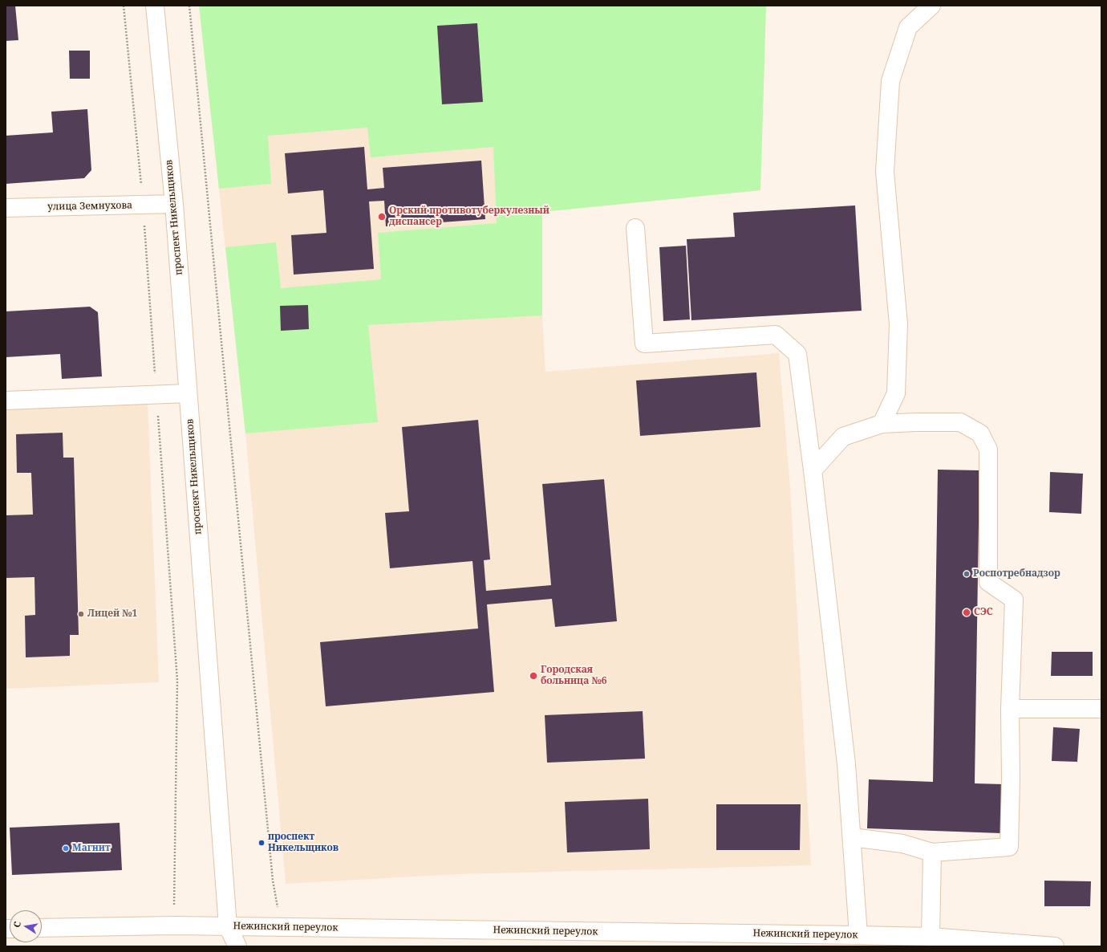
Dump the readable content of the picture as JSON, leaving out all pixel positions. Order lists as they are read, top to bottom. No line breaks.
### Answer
{"streets":{"street":["улица Земнухова","проспект Никельщиков","Нежинский переулок"]},"crossings":[["улица Земнухова","проспект Никельщиков"],["проспект Никельщиков","Нежинский переулок"]],"places":["Орский противотуберкулезный диспансер","Роспотребнадзор","СЭС","Лицей №1","Городская больница №6","проспект Никельщиков","Магнит"],"north":"left"}
